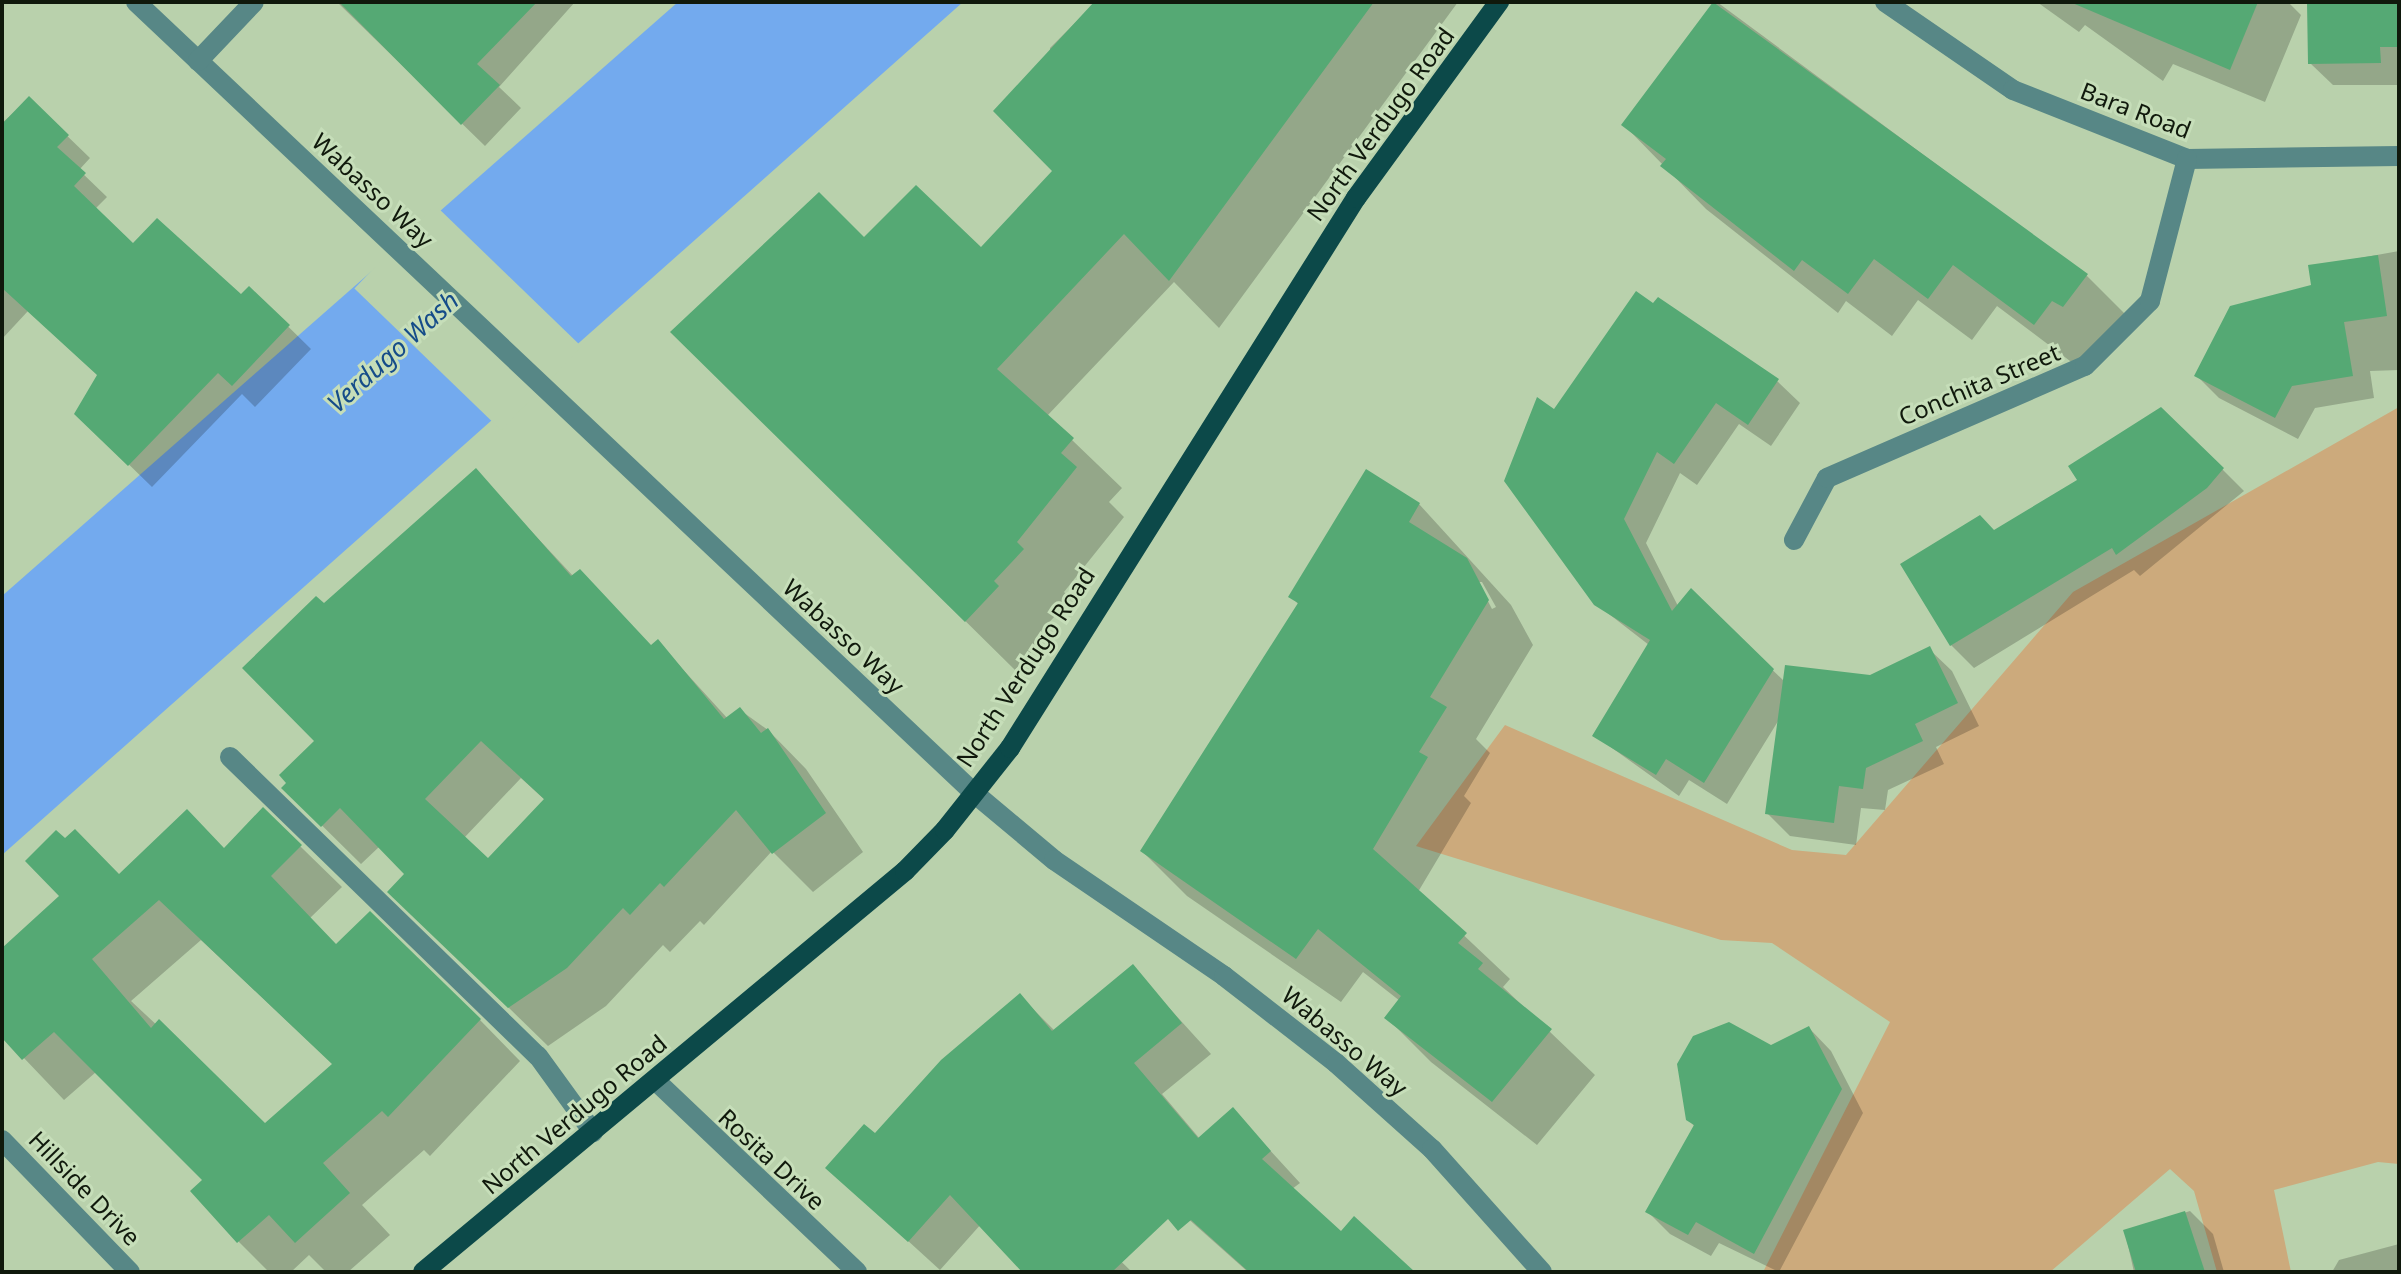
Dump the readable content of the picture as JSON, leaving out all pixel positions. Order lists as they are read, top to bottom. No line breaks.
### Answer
{"streets":{"main road":["North Verdugo Road"],"street":["Bara Road","Wabasso Way","Conchita Street","Rosita Drive","Hillside Drive"]},"crossings":[["Bara Road","Conchita Street"],["North Verdugo Road","Wabasso Way"],["North Verdugo Road","Rosita Drive"]],"water":["Verdugo Wash"]}
